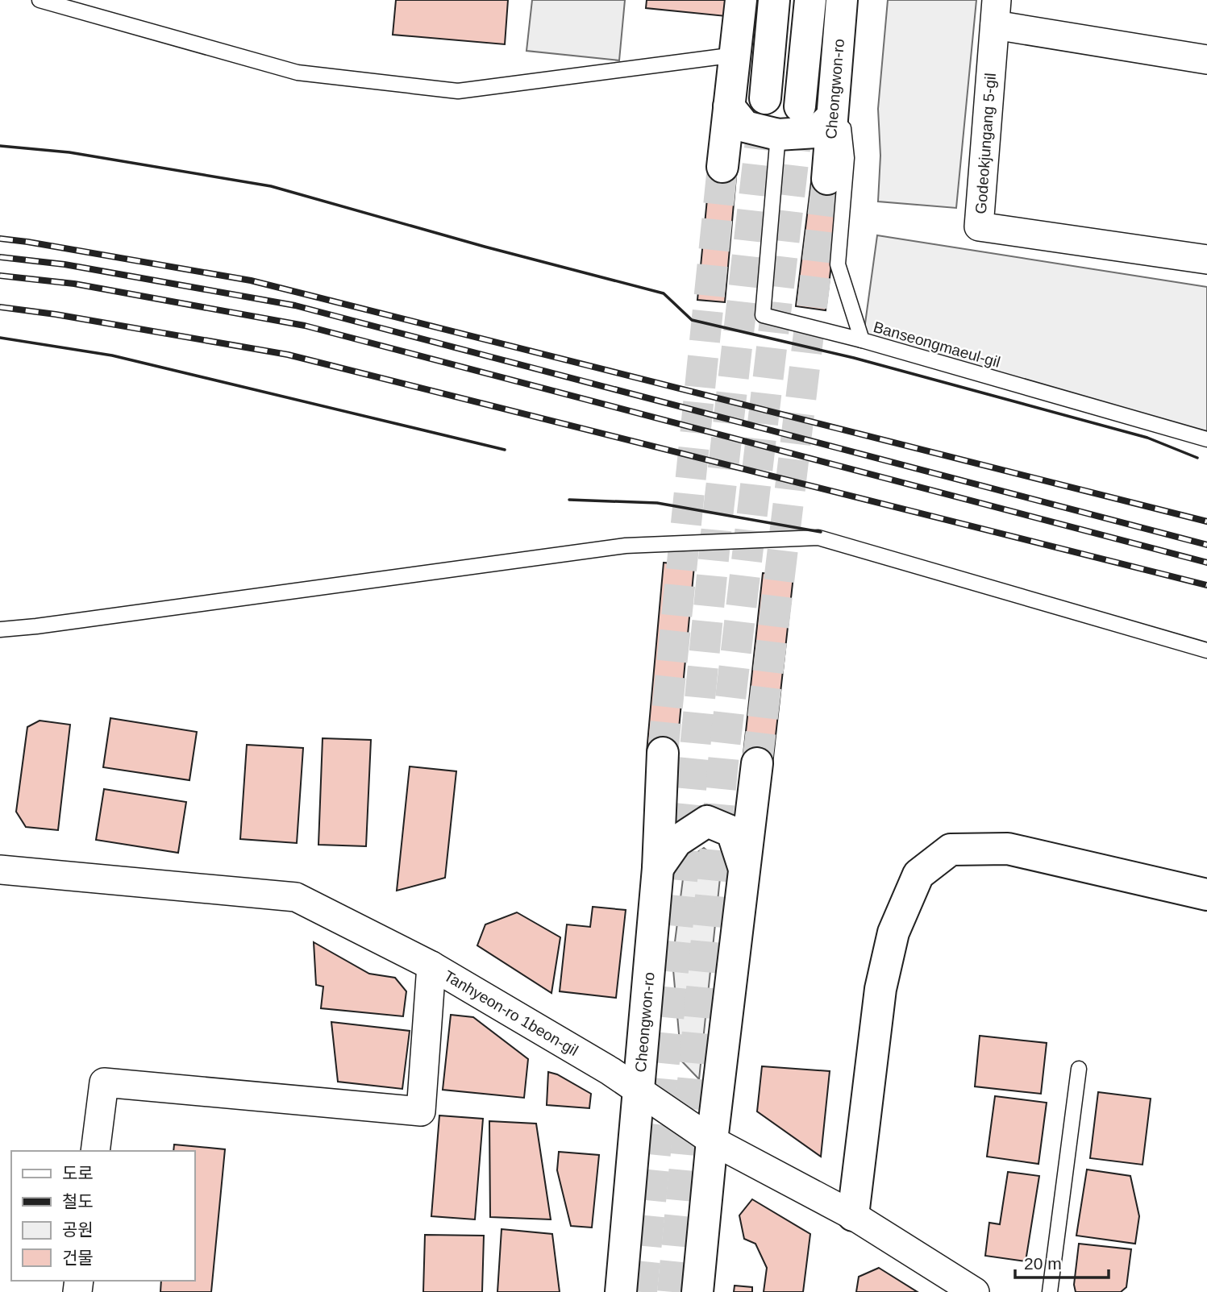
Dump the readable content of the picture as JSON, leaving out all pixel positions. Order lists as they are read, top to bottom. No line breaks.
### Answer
{"streets":{"main road":["Cheongwon-ro"],"street":["Godeokjungang 5-gil","Tanhyeon-ro 1beon-gil"],"lane":["Banseongmaeul-gil"]},"crossings":[["Cheongwon-ro","Banseongmaeul-gil"],["Cheongwon-ro","Tanhyeon-ro 1beon-gil"]],"legend":["도로","철도","공원","건물"],"scale_bar":"20 m"}
